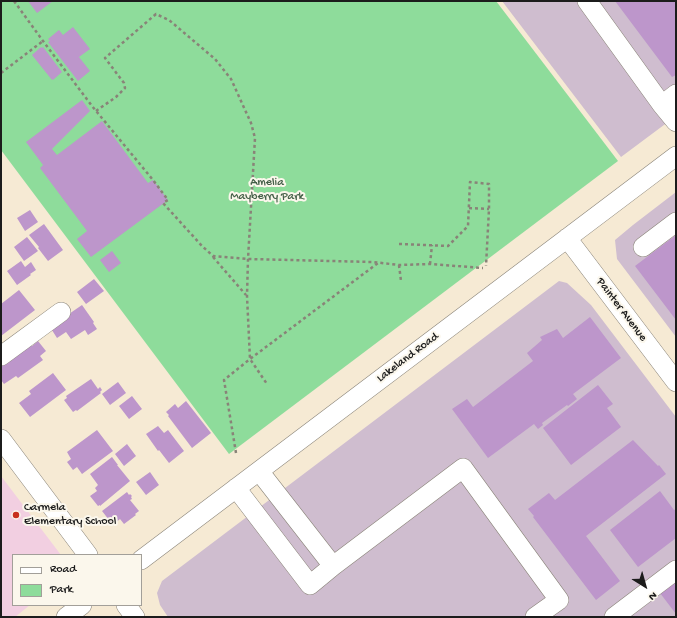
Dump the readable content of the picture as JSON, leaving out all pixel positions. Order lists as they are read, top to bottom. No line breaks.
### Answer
{"streets":{"street":["Painter Avenue","Lakeland Road"]},"crossings":[["Painter Avenue","Lakeland Road"]],"parks":["Amelia Mayberry Park"],"places":["Carmela Elementary School"],"legend":["Road","Park"],"north":"bottom right"}
